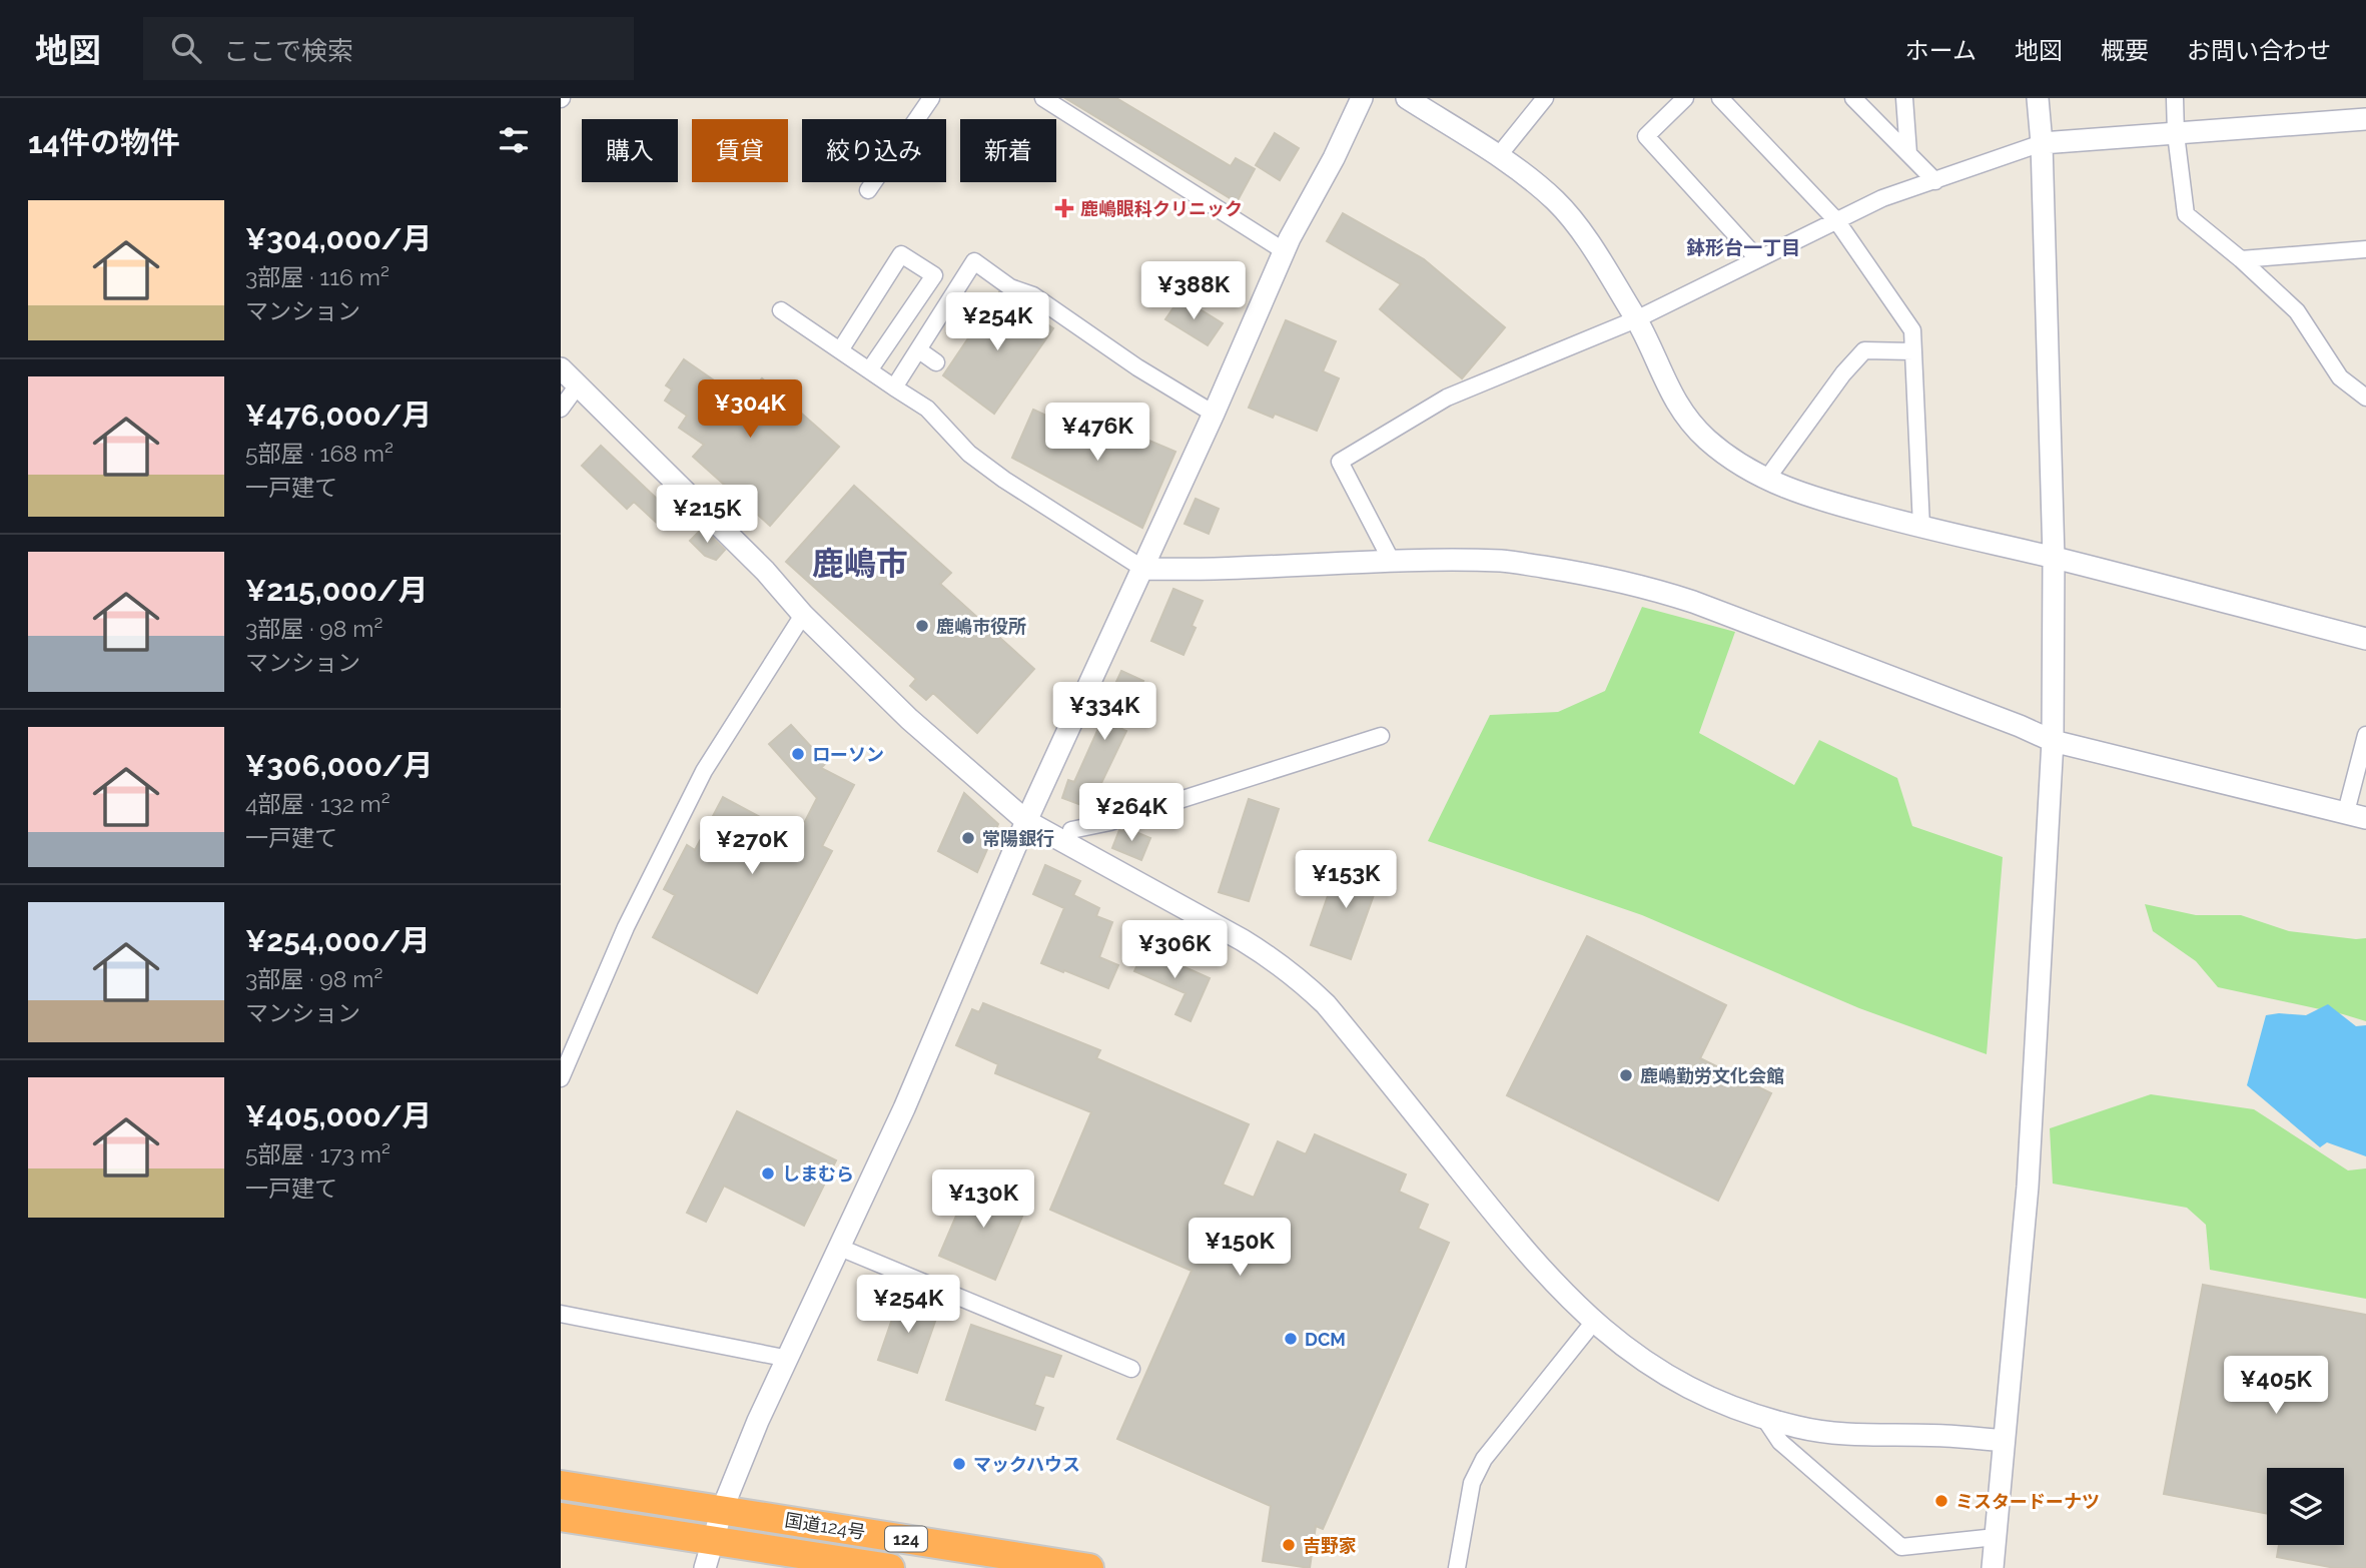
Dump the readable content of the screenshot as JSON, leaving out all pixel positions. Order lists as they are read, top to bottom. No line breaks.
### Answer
{"streets":{"highway":["国道124号","124"]},"districts":["鉢形台一丁目","鹿嶋市"],"places":{"health":["鹿嶋眼科クリニック"],"other":["鹿嶋市役所","ローソン","常陽銀行","鹿嶋勤労文化会館","しまむら","DCM","マックハウス","ミスタードーナツ","吉野家"]},"page":{"header":"地図","search":"ここで検索","nav":["ホーム","地図","概要","お問い合わせ"],"heading":"14件の物件","chip":["購入","賃貸","絞り込み","新着"],"list":[{"name":"¥304,000/月","note":"3部屋 · 116 m² · マンション"},{"name":"¥476,000/月","note":"5部屋 · 168 m² · 一戸建て"},{"name":"¥215,000/月","note":"3部屋 · 98 m² · マンション"},{"name":"¥306,000/月","note":"4部屋 · 132 m² · 一戸建て"},{"name":"¥254,000/月","note":"3部屋 · 98 m² · マンション"},{"name":"¥405,000/月","note":"5部屋 · 173 m² · 一戸建て"}],"price":["¥388K","¥254K","¥304K","¥476K","¥215K","¥334K","¥264K","¥270K","¥153K","¥306K","¥130K","¥150K","¥254K","¥405K"]}}
